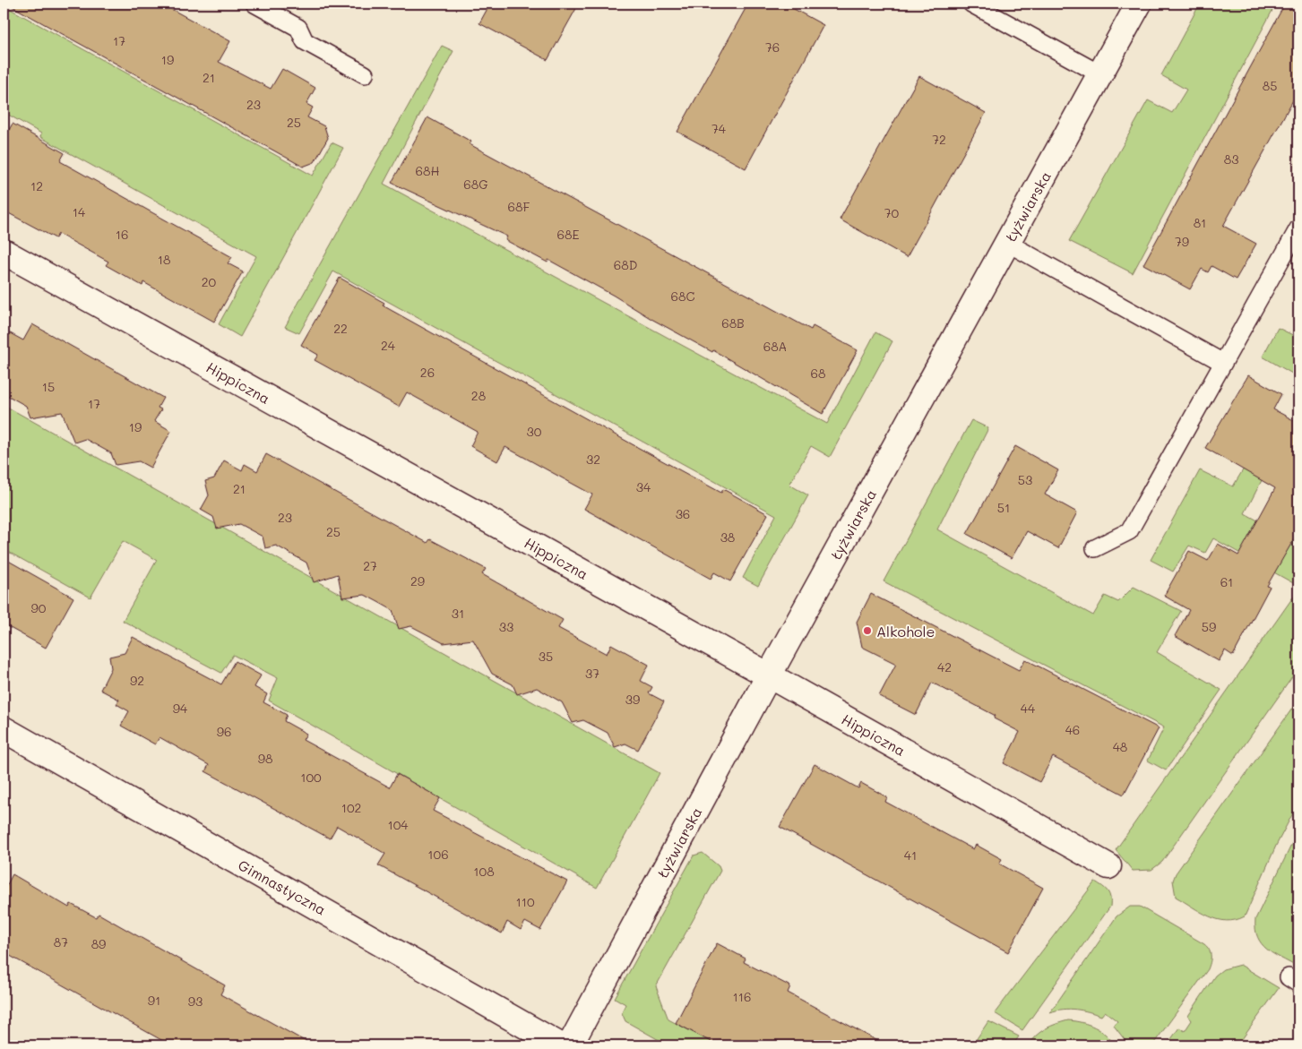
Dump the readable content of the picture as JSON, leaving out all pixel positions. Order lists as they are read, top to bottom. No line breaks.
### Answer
{"streets":{"street":["Łyżwiarska","Hippiczna","Gimnastyczna"]},"crossings":[["Łyżwiarska","Hippiczna"]],"places":["Alkohole"],"house_numbers":["17","76","19","21","85","23","25","74","72","83","68H","68G","12","68F","14","70","81","16","68E","79","18","68D","20","68C","68B","22","24","68A","26","68","15","28","17","19","30","32","53","34","21","51","36","23","25","38","27","29","61","90","31","33","59","35","42","37","92","39","94","44","46","96","48","98","100","102","104","106","41","108","110","87","89","116","91","93"]}
